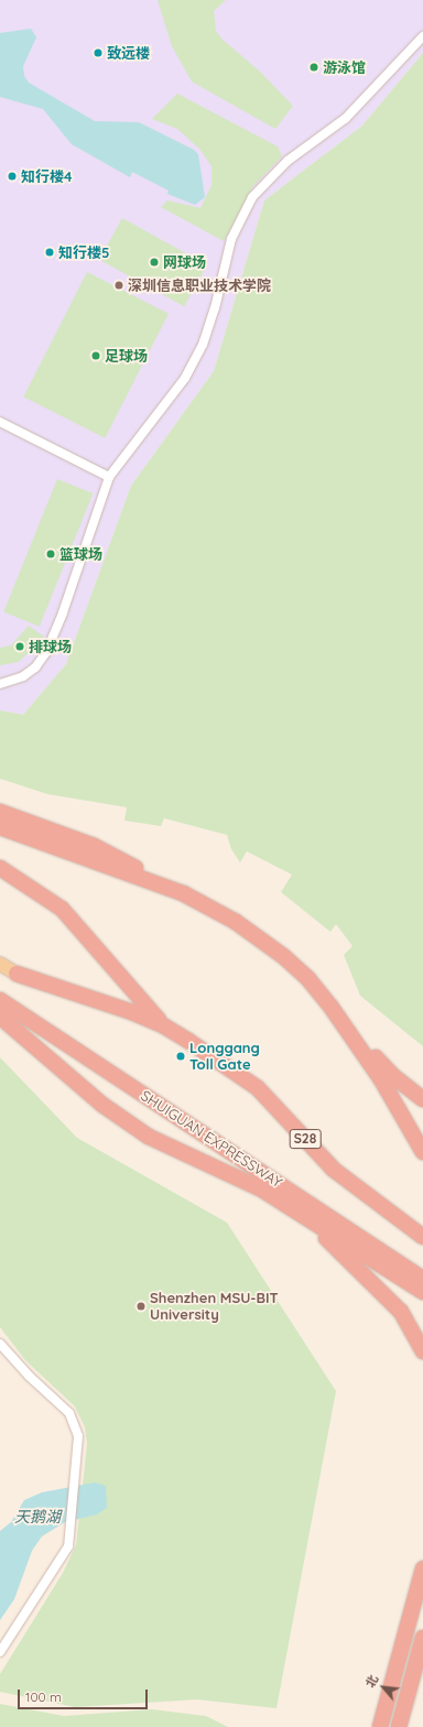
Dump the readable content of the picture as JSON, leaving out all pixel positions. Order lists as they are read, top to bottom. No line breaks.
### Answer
{"streets":{"highway":["SHUIGUAN EXPRESSWAY","S28"]},"water":["天鹅湖"],"places":["致远楼","游泳馆","知行楼4","知行楼5","网球场","深圳信息职业技术学院","足球场","篮球场","排球场","Longgang Toll Gate","Shenzhen MSU-BIT University"],"scale_bar":"100 m","north":"top left"}
